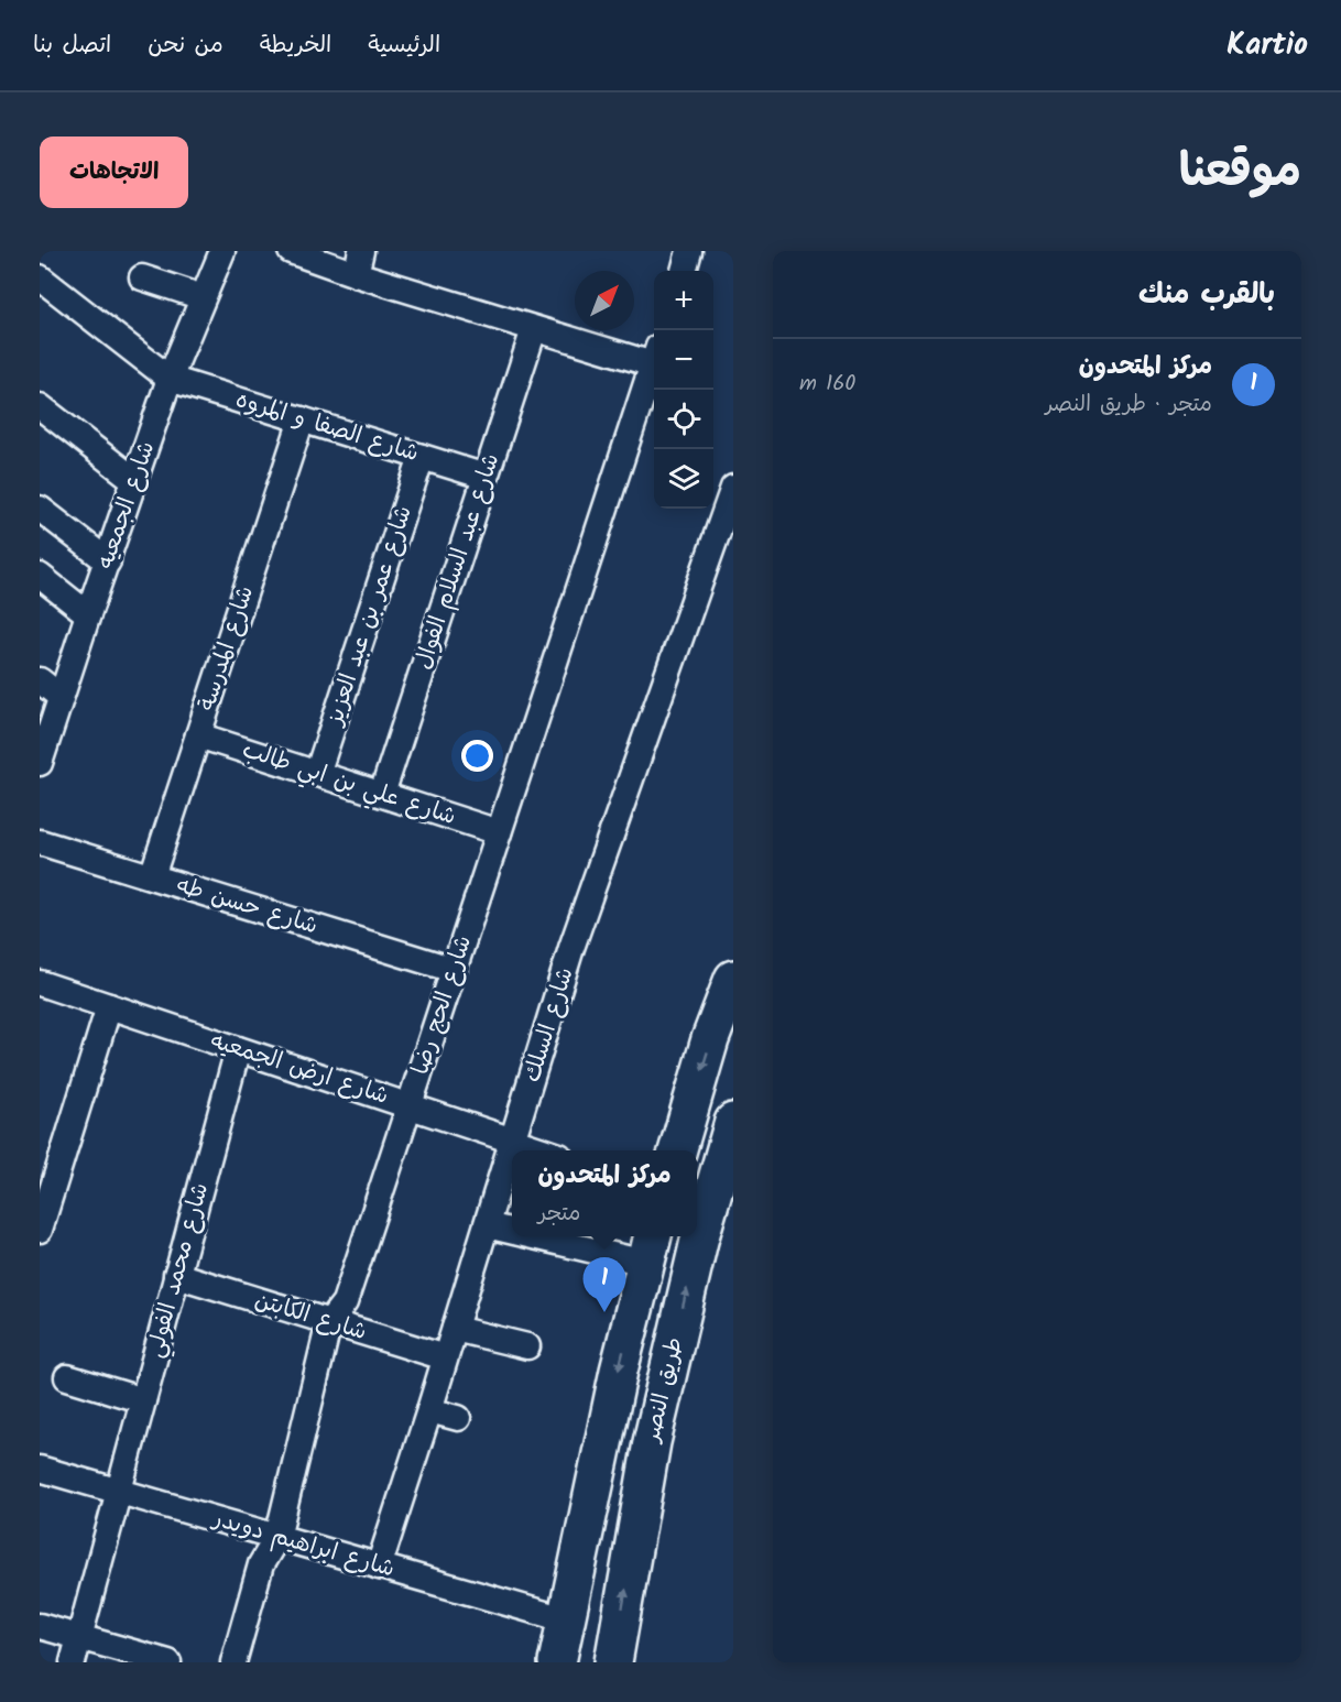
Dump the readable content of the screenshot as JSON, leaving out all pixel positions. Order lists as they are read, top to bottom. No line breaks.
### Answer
{"streets":{"highway":["طريق النصر"],"street":["شارع الصفا و المروه","شارع الجمعيه","شارع عبد السلام الفوال","شارع عمر بن عبد العزيز","شارع المدرسة","شارع علي بن ابي طالب","شارع حسن طه","شارع الحج رضا","شارع السلك","شارع ارض الجمعيه","شارع محمد الفولي","شارع الكابتن","شارع ابراهيم دويدر"]},"crossings":[["شارع الصفا و المروه","شارع الجمعيه"],["شارع الصفا و المروه","شارع عبد السلام الفوال"],["شارع الصفا و المروه","شارع عمر بن عبد العزيز"],["شارع الصفا و المروه","شارع المدرسة"],["شارع عبد السلام الفوال","شارع علي بن ابي طالب"],["شارع عمر بن عبد العزيز","شارع علي بن ابي طالب"],["شارع المدرسة","شارع علي بن ابي طالب"],["شارع المدرسة","شارع حسن طه"],["شارع علي بن ابي طالب","شارع الحج رضا"],["شارع حسن طه","شارع الحج رضا"],["شارع الحج رضا","شارع ارض الجمعيه"],["شارع الحج رضا","شارع الكابتن"],["شارع الحج رضا","شارع ابراهيم دويدر"],["شارع السلك","شارع ارض الجمعيه"],["شارع السلك","شارع الكابتن"],["شارع السلك","شارع ابراهيم دويدر"],["شارع ارض الجمعيه","شارع محمد الفولي"],["شارع محمد الفولي","شارع الكابتن"],["شارع محمد الفولي","شارع ابراهيم دويدر"],["طريق النصر","شارع ابراهيم دويدر"]],"north":"top right","page":{"header":"Kartio","nav":["الرئيسية","الخريطة","من نحن","اتصل بنا"],"title":"موقعنا","buttons":"الاتجاهات","heading":"بالقرب منك","map_buttons":["+","−"],"list":[{"mark":"1","name":"مركز المتحدون","note":"متجر · طريق النصر","value":"160 m"}],"popup":["مركز المتحدون","متجر"],"pins":"1"}}
